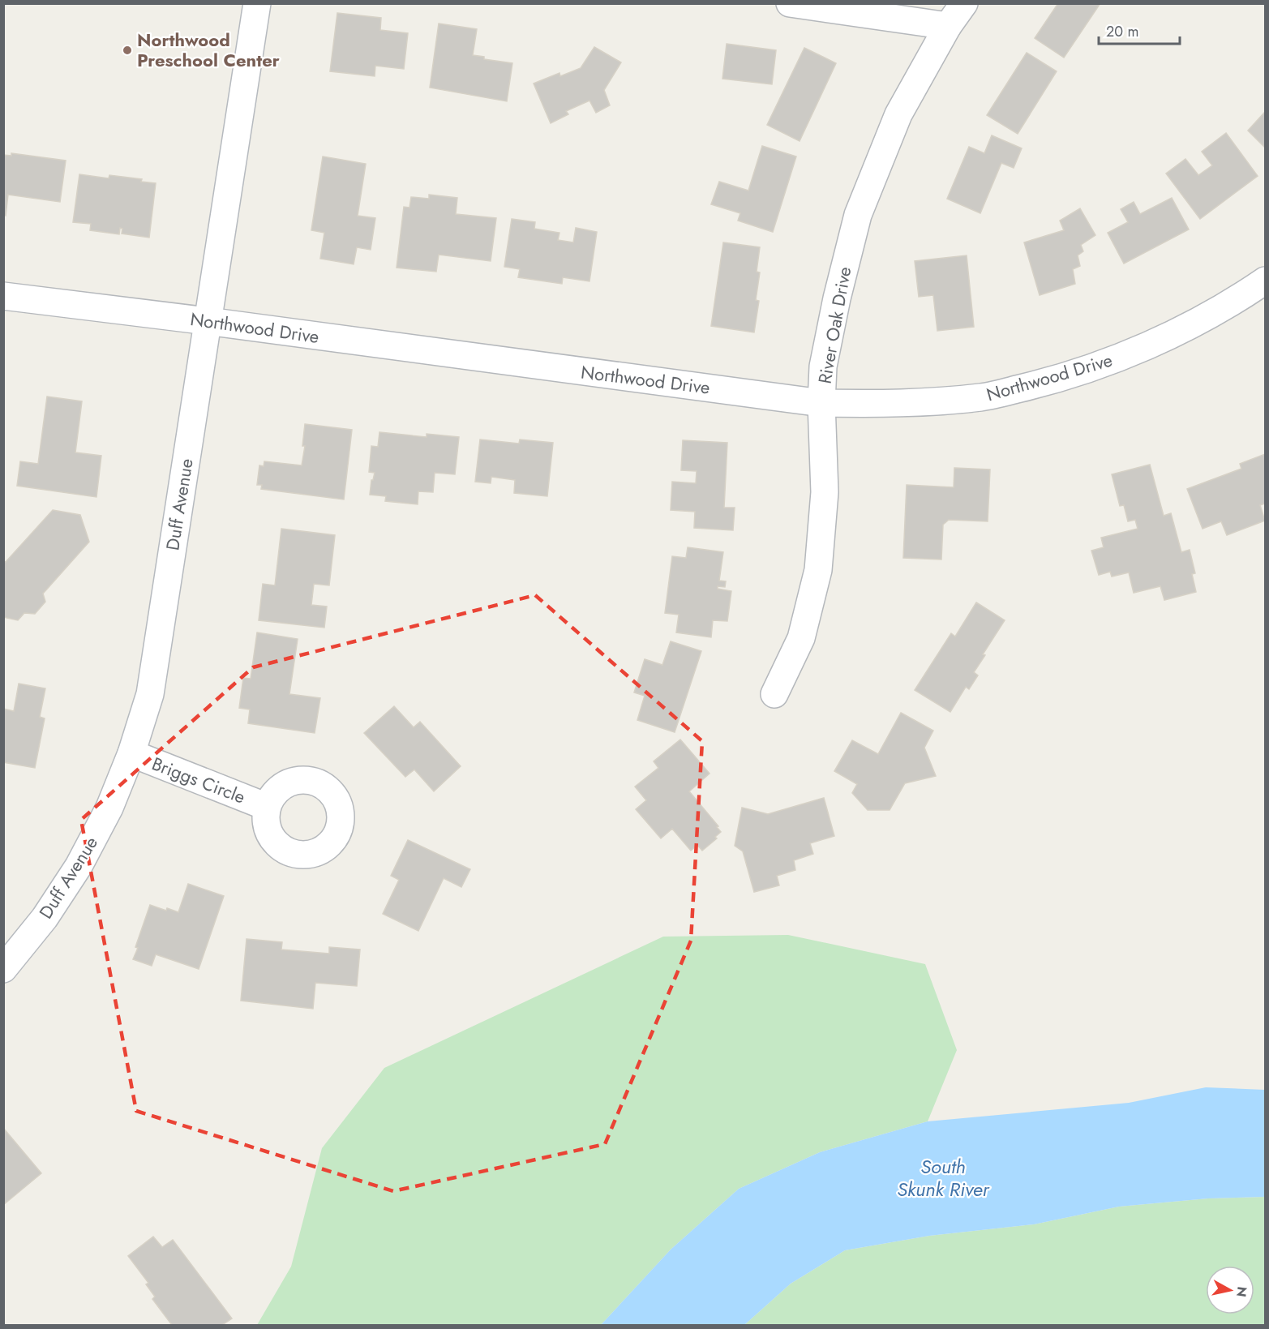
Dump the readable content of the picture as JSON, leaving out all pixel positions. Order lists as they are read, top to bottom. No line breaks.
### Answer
{"streets":{"street":["River Oak Drive","Northwood Drive","Duff Avenue","Briggs Circle"]},"crossings":[["River Oak Drive","Northwood Drive"],["Northwood Drive","Duff Avenue"],["Duff Avenue","Briggs Circle"]],"water":["South Skunk River"],"places":["Northwood Preschool Center"],"scale_bar":"20 m","north":"right"}
